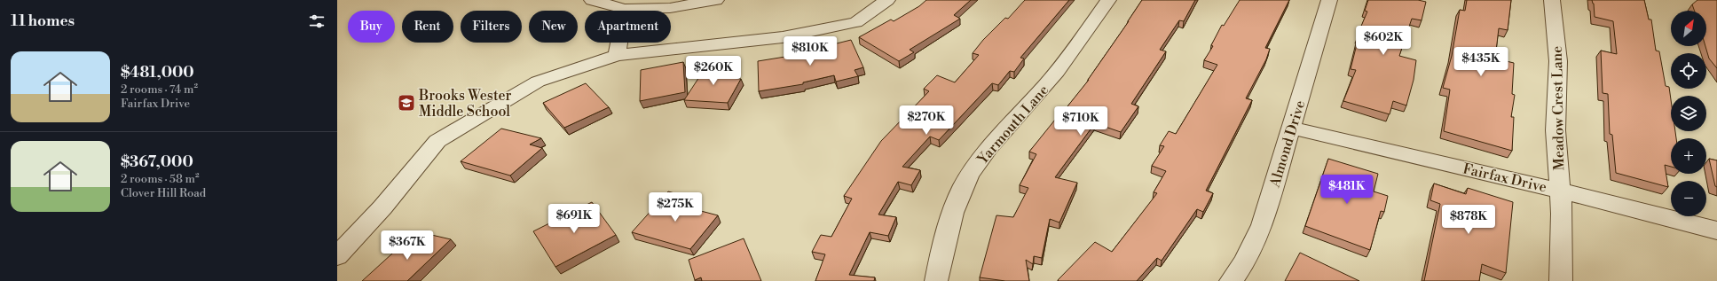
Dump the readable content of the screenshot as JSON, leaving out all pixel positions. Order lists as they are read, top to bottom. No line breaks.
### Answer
{"streets":{"street":["Meadow Crest Lane","Yarmouth Lane","Almond Drive","Fairfax Drive"]},"crossings":[["Meadow Crest Lane","Fairfax Drive"],["Almond Drive","Fairfax Drive"]],"places":{"school or university":["Brooks Wester Middle School"]},"north":"top right","page":{"heading":"11 homes","map_buttons":["+","−"],"chip":["Buy","Rent","Filters","New","Apartment"],"price":["$602K","$810K","$435K","$260K","$270K","$710K","$481K","$275K","$691K","$878K","$367K"],"list":[{"name":"$481,000","note":"2 rooms · 74 m² · Fairfax Drive"},{"name":"$367,000","note":"2 rooms · 58 m² · Clover Hill Road"}]}}
